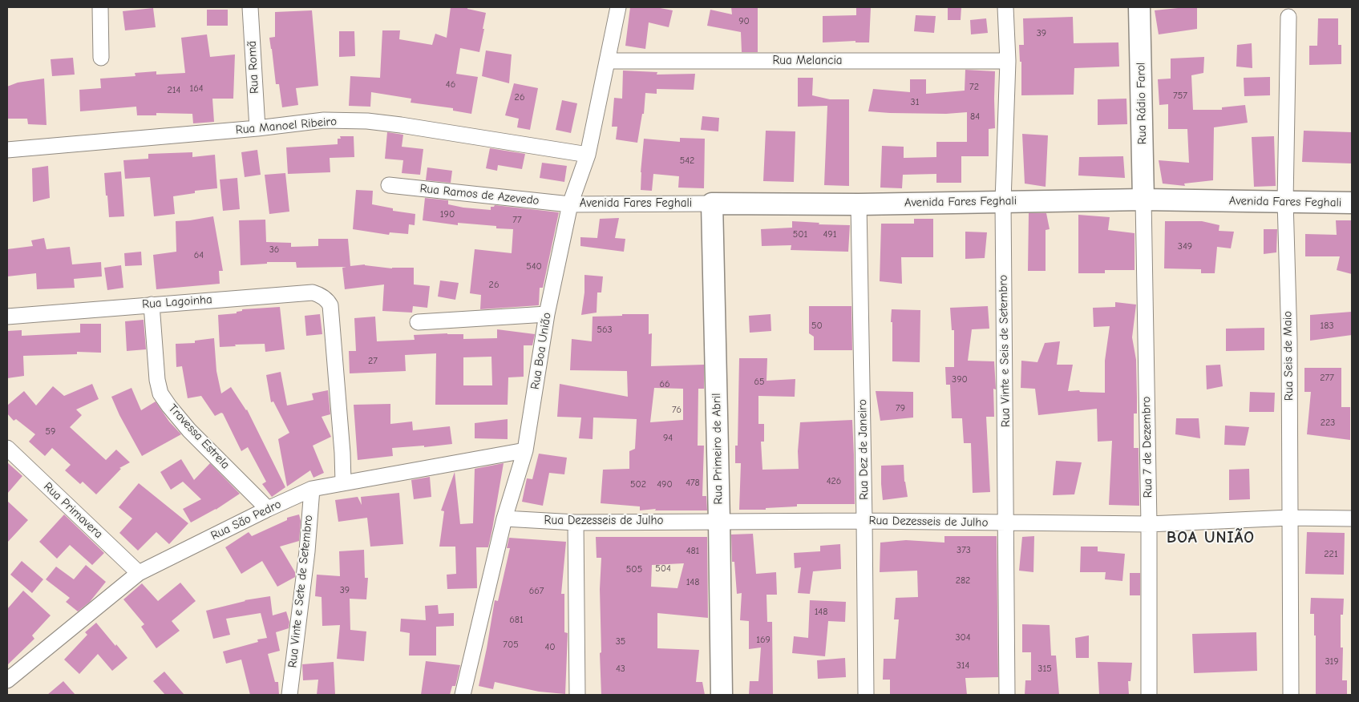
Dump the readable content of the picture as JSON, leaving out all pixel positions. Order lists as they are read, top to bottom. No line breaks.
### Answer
{"streets":{"street":["Rua Melancia","Rua Romã","Rua Rádio Farol","Rua Manoel Ribeiro","Rua Ramos de Azevedo","Avenida Fares Feghali","Rua Lagoinha","Rua Boa União","Rua Vinte e Seis de Setembro","Rua Seis de Maio","Travessa Estrela","Rua 7 de Dezembro","Rua Primeiro de Abril","Rua Dez de Janeiro","Rua Primavera","Rua São Pedro","Rua Dezesseis de Julho","Rua Vinte e Sete de Setembro"]},"crossings":[["Rua Melancia","Rua Boa União"],["Rua Melancia","Rua Vinte e Seis de Setembro"],["Rua Romã","Rua Manoel Ribeiro"],["Rua Rádio Farol","Avenida Fares Feghali"],["Rua Rádio Farol","Rua 7 de Dezembro"],["Rua Manoel Ribeiro","Rua Boa União"],["Rua Ramos de Azevedo","Avenida Fares Feghali"],["Rua Ramos de Azevedo","Rua Boa União"],["Avenida Fares Feghali","Rua Boa União"],["Avenida Fares Feghali","Rua Vinte e Seis de Setembro"],["Avenida Fares Feghali","Rua Seis de Maio"],["Avenida Fares Feghali","Rua 7 de Dezembro"],["Avenida Fares Feghali","Rua Primeiro de Abril"],["Avenida Fares Feghali","Rua Dez de Janeiro"],["Rua Lagoinha","Travessa Estrela"],["Rua Lagoinha","Rua São Pedro"],["Rua Boa União","Rua São Pedro"],["Rua Boa União","Rua Dezesseis de Julho"],["Rua Vinte e Seis de Setembro","Rua Dezesseis de Julho"],["Rua Seis de Maio","Rua Dezesseis de Julho"],["Travessa Estrela","Rua São Pedro"],["Rua 7 de Dezembro","Rua Dezesseis de Julho"],["Rua Primeiro de Abril","Rua Dezesseis de Julho"],["Rua Dez de Janeiro","Rua Dezesseis de Julho"],["Rua Primavera","Rua São Pedro"],["Rua São Pedro","Rua Vinte e Sete de Setembro"]],"districts":["BOA UNIÃO"],"house_numbers":["90","39","46","72","164","214","757","26","31","84","542","190","77","501","491","349","36","64","540","26","50","183","563","27","277","390","65","66","79","76","223","59","94","426","478","502","490","373","481","221","504","505","282","148","39","667","148","681","304","169","35","705","40","319","314","43","315"]}
